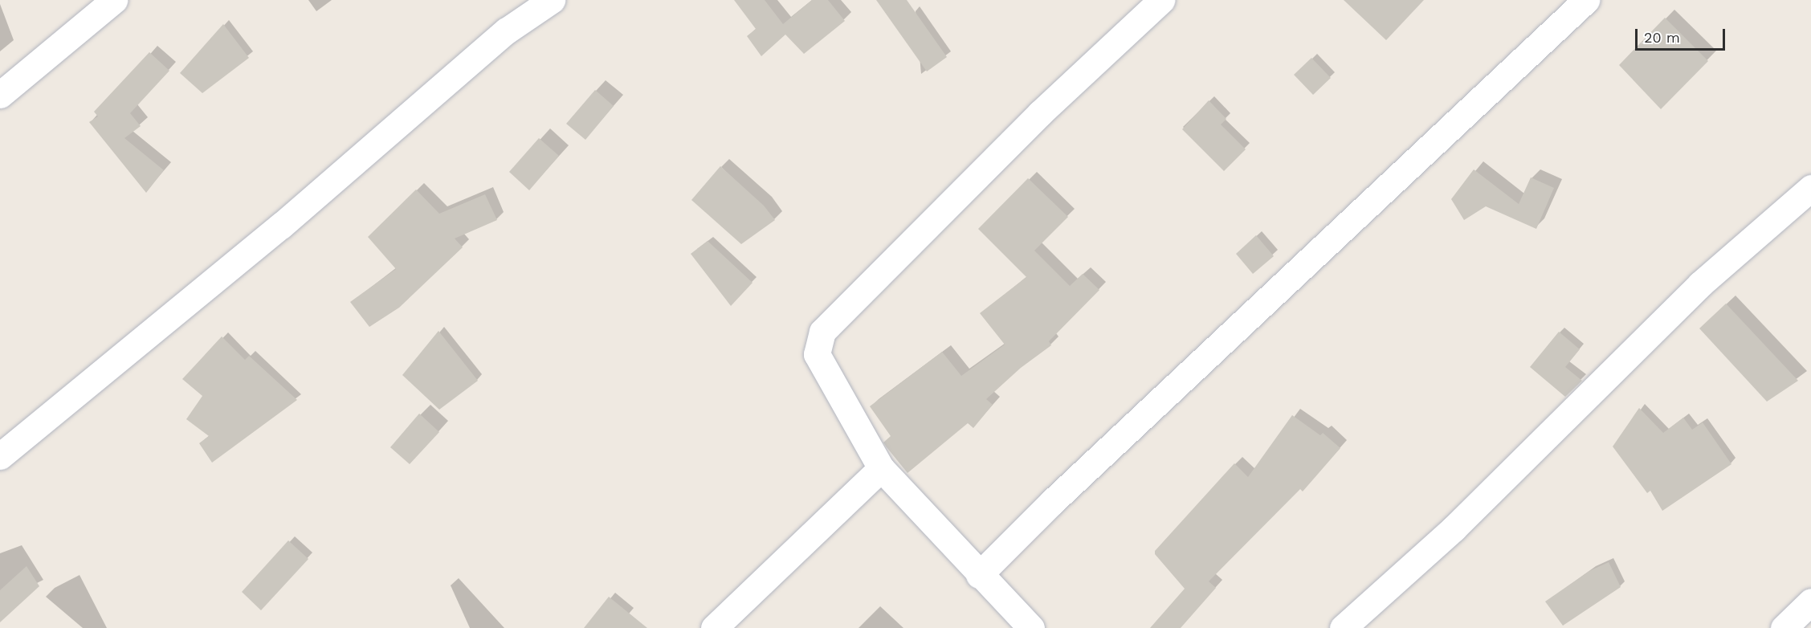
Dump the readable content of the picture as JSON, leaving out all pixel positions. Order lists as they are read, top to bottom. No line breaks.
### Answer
{"scale_bar":"20 m"}
